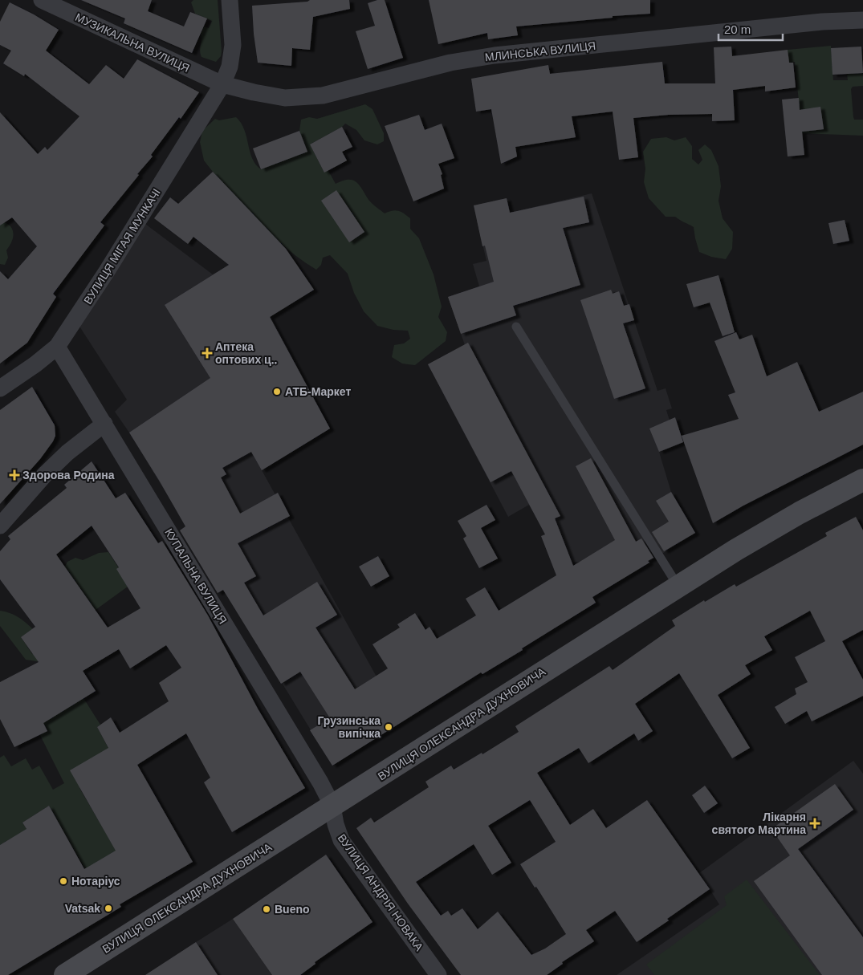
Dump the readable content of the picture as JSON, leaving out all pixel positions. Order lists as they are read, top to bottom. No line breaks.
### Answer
{"streets":{"street":["МУЗИКАЛЬНА ВУЛИЦЯ","МЛИНСЬКА ВУЛИЦЯ","ВУЛИЦЯ МІГАЯ МУНКАЧІ","КУПАЛЬНА ВУЛИЦЯ","ВУЛИЦЯ ОЛЕКСАНДРА ДУХНОВИЧА","ВУЛИЦЯ АНДРІЯ НОВАКА"]},"crossings":[["МУЗИКАЛЬНА ВУЛИЦЯ","МЛИНСЬКА ВУЛИЦЯ"],["МУЗИКАЛЬНА ВУЛИЦЯ","ВУЛИЦЯ МІГАЯ МУНКАЧІ"],["МЛИНСЬКА ВУЛИЦЯ","ВУЛИЦЯ МІГАЯ МУНКАЧІ"],["ВУЛИЦЯ МІГАЯ МУНКАЧІ","КУПАЛЬНА ВУЛИЦЯ"],["КУПАЛЬНА ВУЛИЦЯ","ВУЛИЦЯ ОЛЕКСАНДРА ДУХНОВИЧА"],["КУПАЛЬНА ВУЛИЦЯ","ВУЛИЦЯ АНДРІЯ НОВАКА"],["ВУЛИЦЯ ОЛЕКСАНДРА ДУХНОВИЧА","ВУЛИЦЯ АНДРІЯ НОВАКА"]],"places":{"health":["Аптека оптових ц‥","Здорова Родина","Лікарня святого Мартина"],"other":["АТБ-Маркет","Грузинська випічка","Нотаріус","Vatsak","Bueno"]},"scale_bar":"20 m"}
